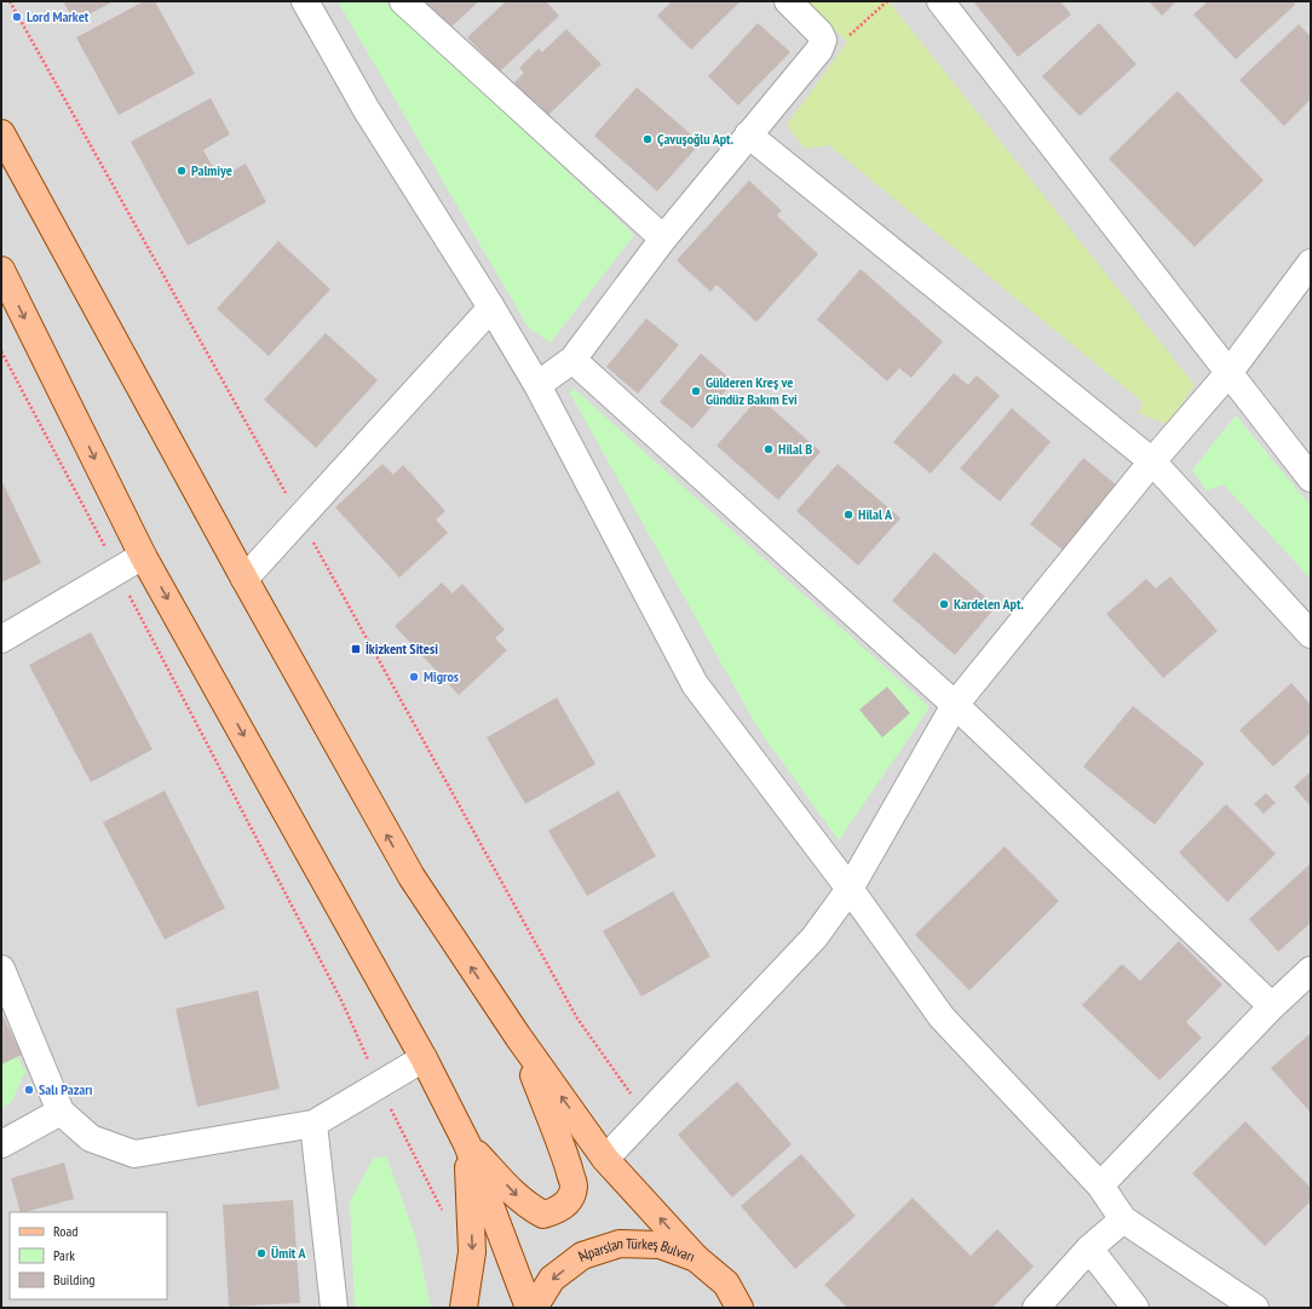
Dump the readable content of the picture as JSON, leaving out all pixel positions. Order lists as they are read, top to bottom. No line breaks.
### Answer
{"streets":{"main road":["Alparslan Türkeş Bulvarı"]},"one_way":["Alparslan Türkeş Bulvarı"],"places":{"other":["Lord Market","Çavuşoğlu Apt.","Palmiye","Gülderen Kreş ve Gündüz Bakım Evi","Hilal B","Hilal A","Kardelen Apt.","Migros","Salı Pazarı","Ümit A"],"transit":["İkizkent Sitesi"]},"legend":["Road","Park","Building"]}
